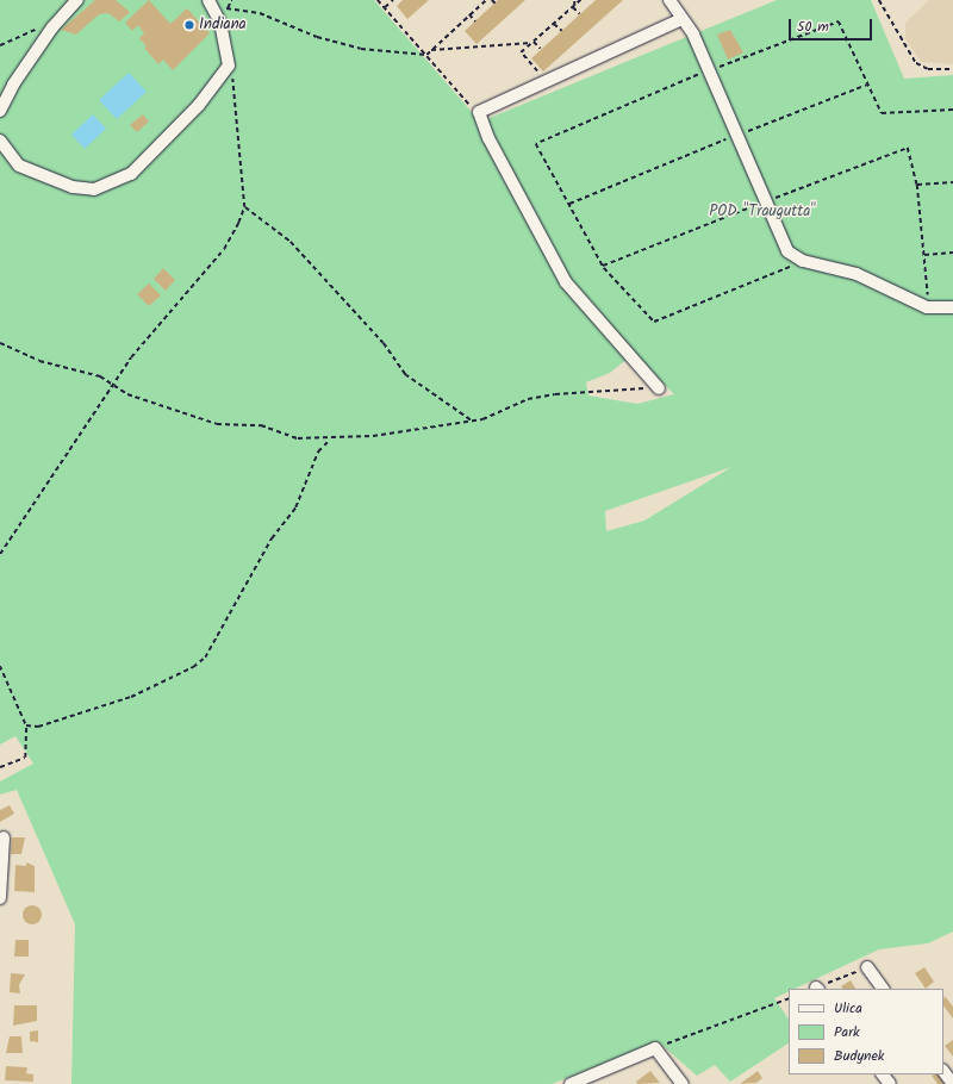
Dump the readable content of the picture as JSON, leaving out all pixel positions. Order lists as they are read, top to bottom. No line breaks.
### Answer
{"parks":["POD \"Traugutta\""],"places":["Indiana"],"legend":["Ulica","Park","Budynek"],"scale_bar":"50 m"}
